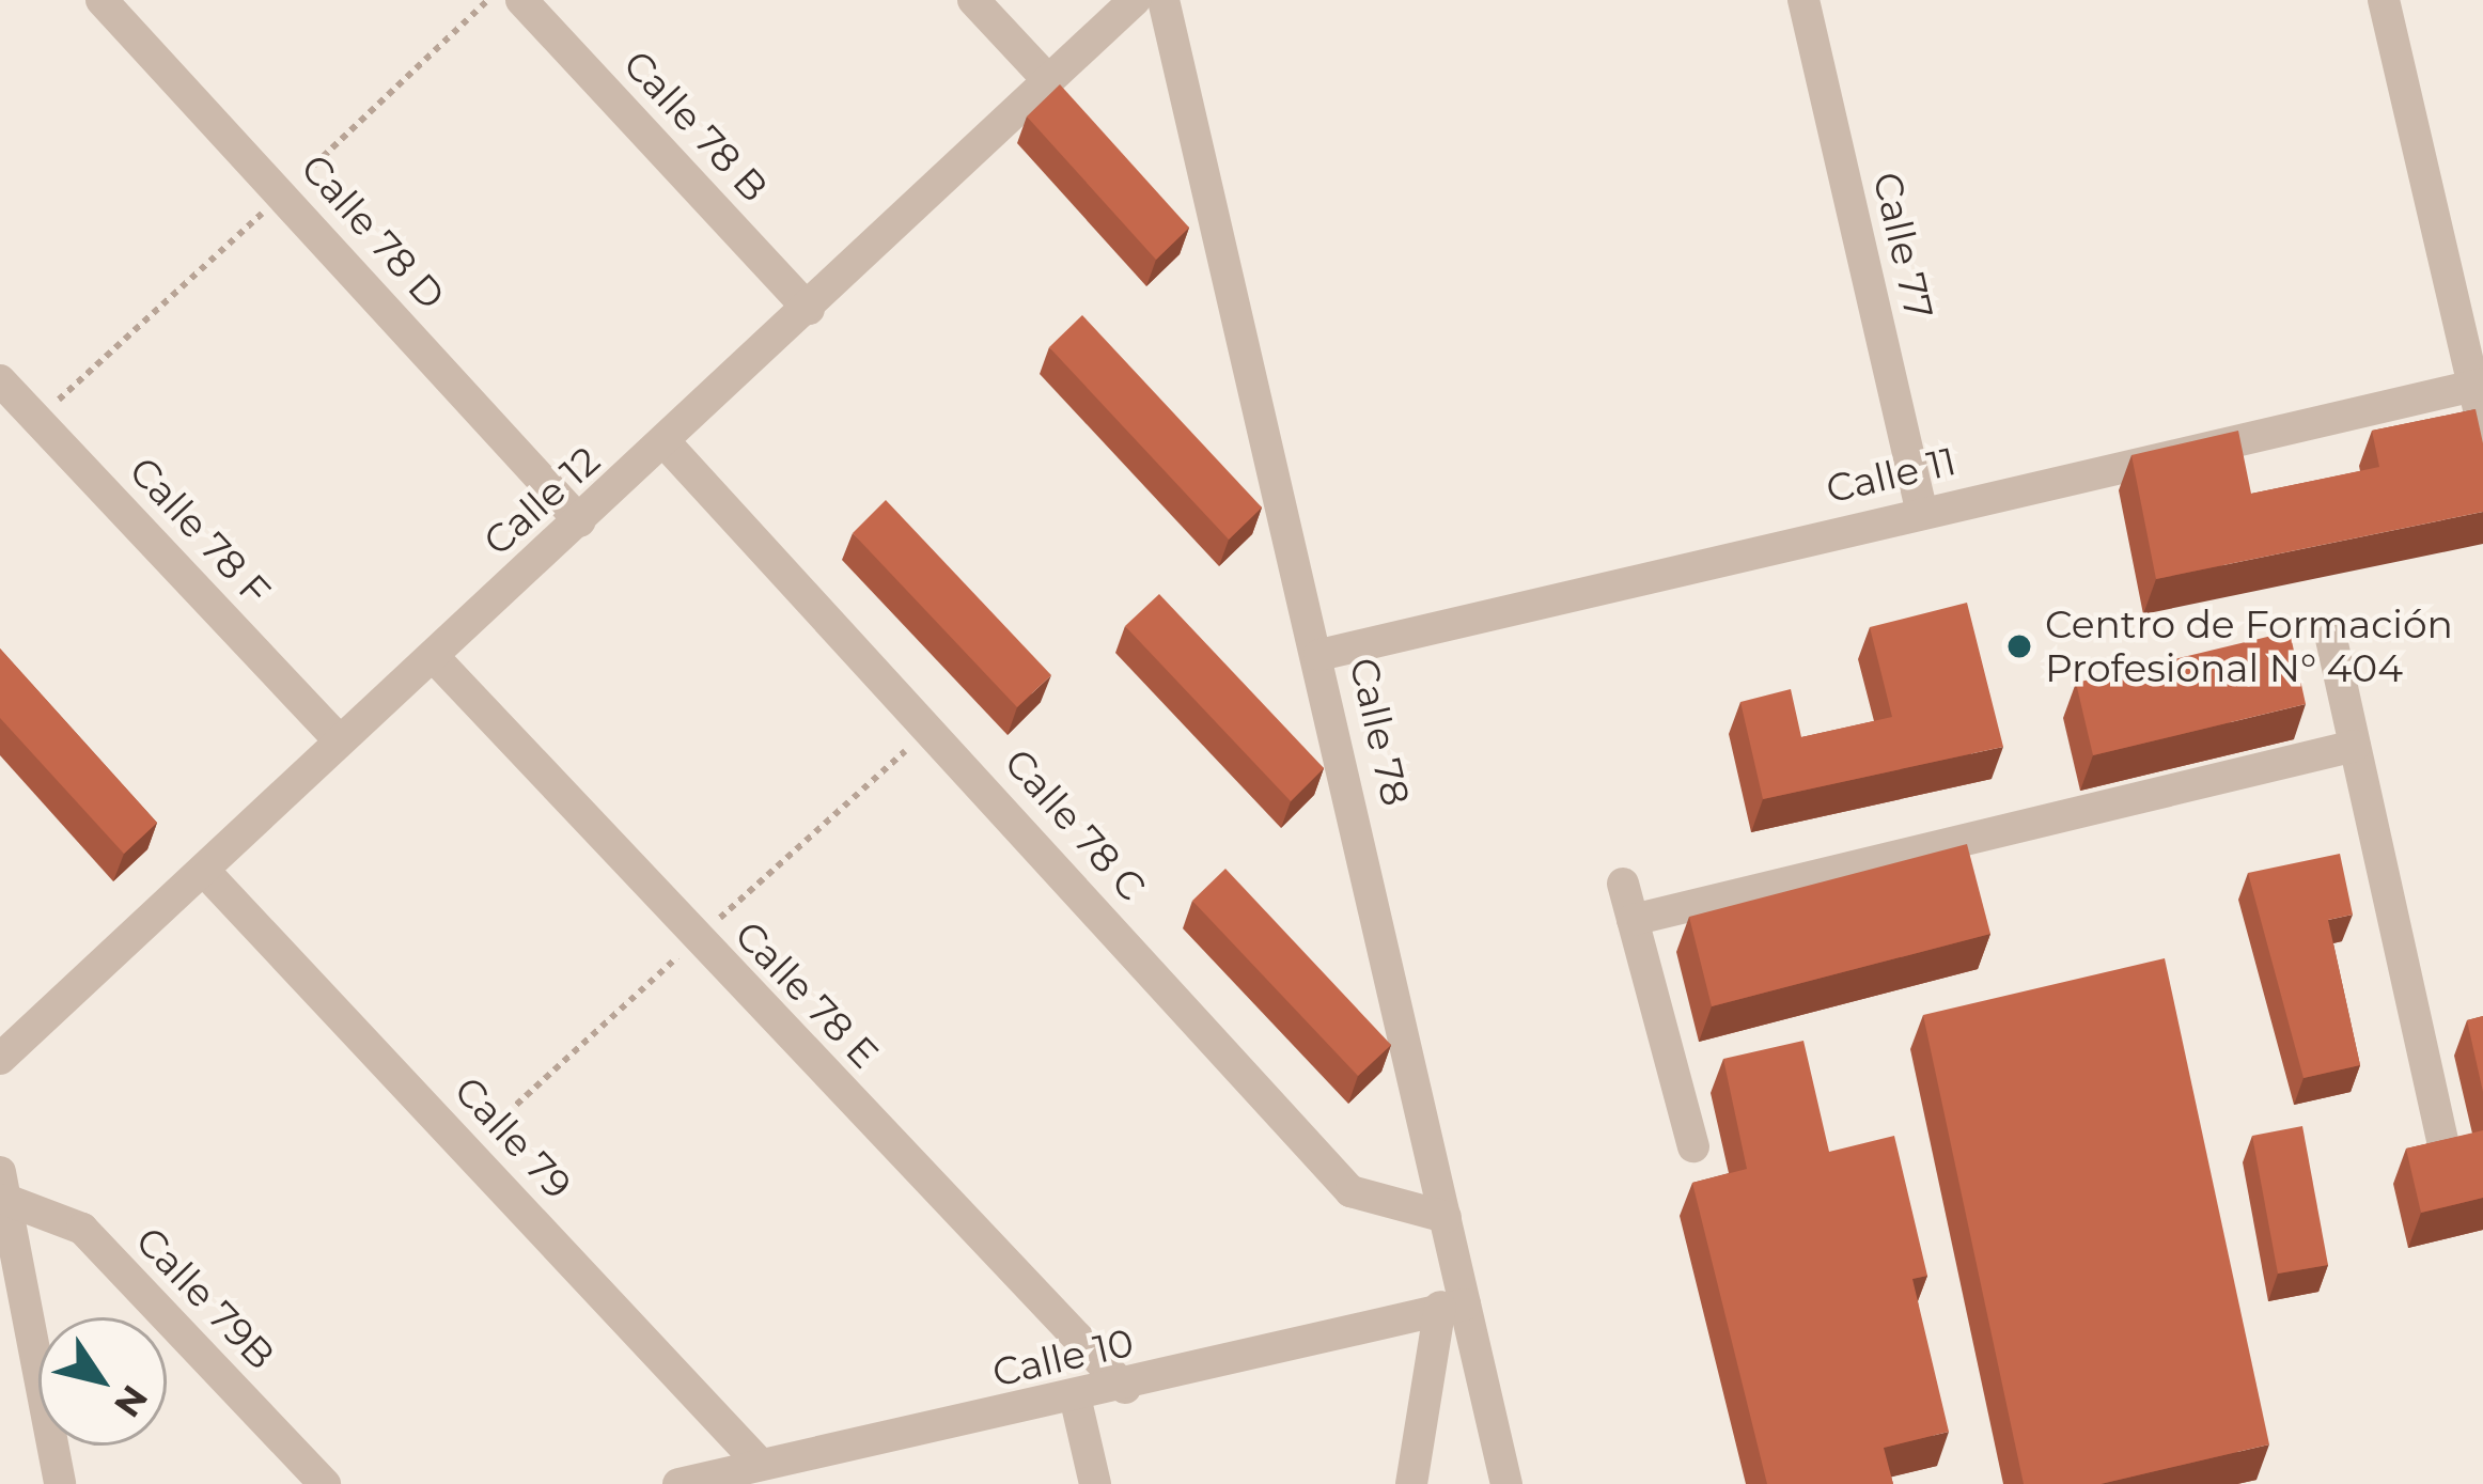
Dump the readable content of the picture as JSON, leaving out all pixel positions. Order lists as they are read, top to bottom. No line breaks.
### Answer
{"streets":{"street":["Calle 78 B","Calle 78 D","Calle 77","Calle 11","Calle 12","Calle 78 F","Calle 78","Calle 78 C","Calle 78 E","Calle 79","Calle 79B","Calle 10"]},"crossings":[["Calle 78 B","Calle 12"],["Calle 78 D","Calle 12"],["Calle 77","Calle 11"],["Calle 11","Calle 78"],["Calle 12","Calle 78 F"],["Calle 12","Calle 78 C"],["Calle 12","Calle 78 E"],["Calle 12","Calle 79"],["Calle 78","Calle 78 C"],["Calle 78","Calle 10"],["Calle 78 E","Calle 10"],["Calle 79","Calle 10"]],"places":["Centro de Formación Profesional N° 404"],"north":"bottom right"}
